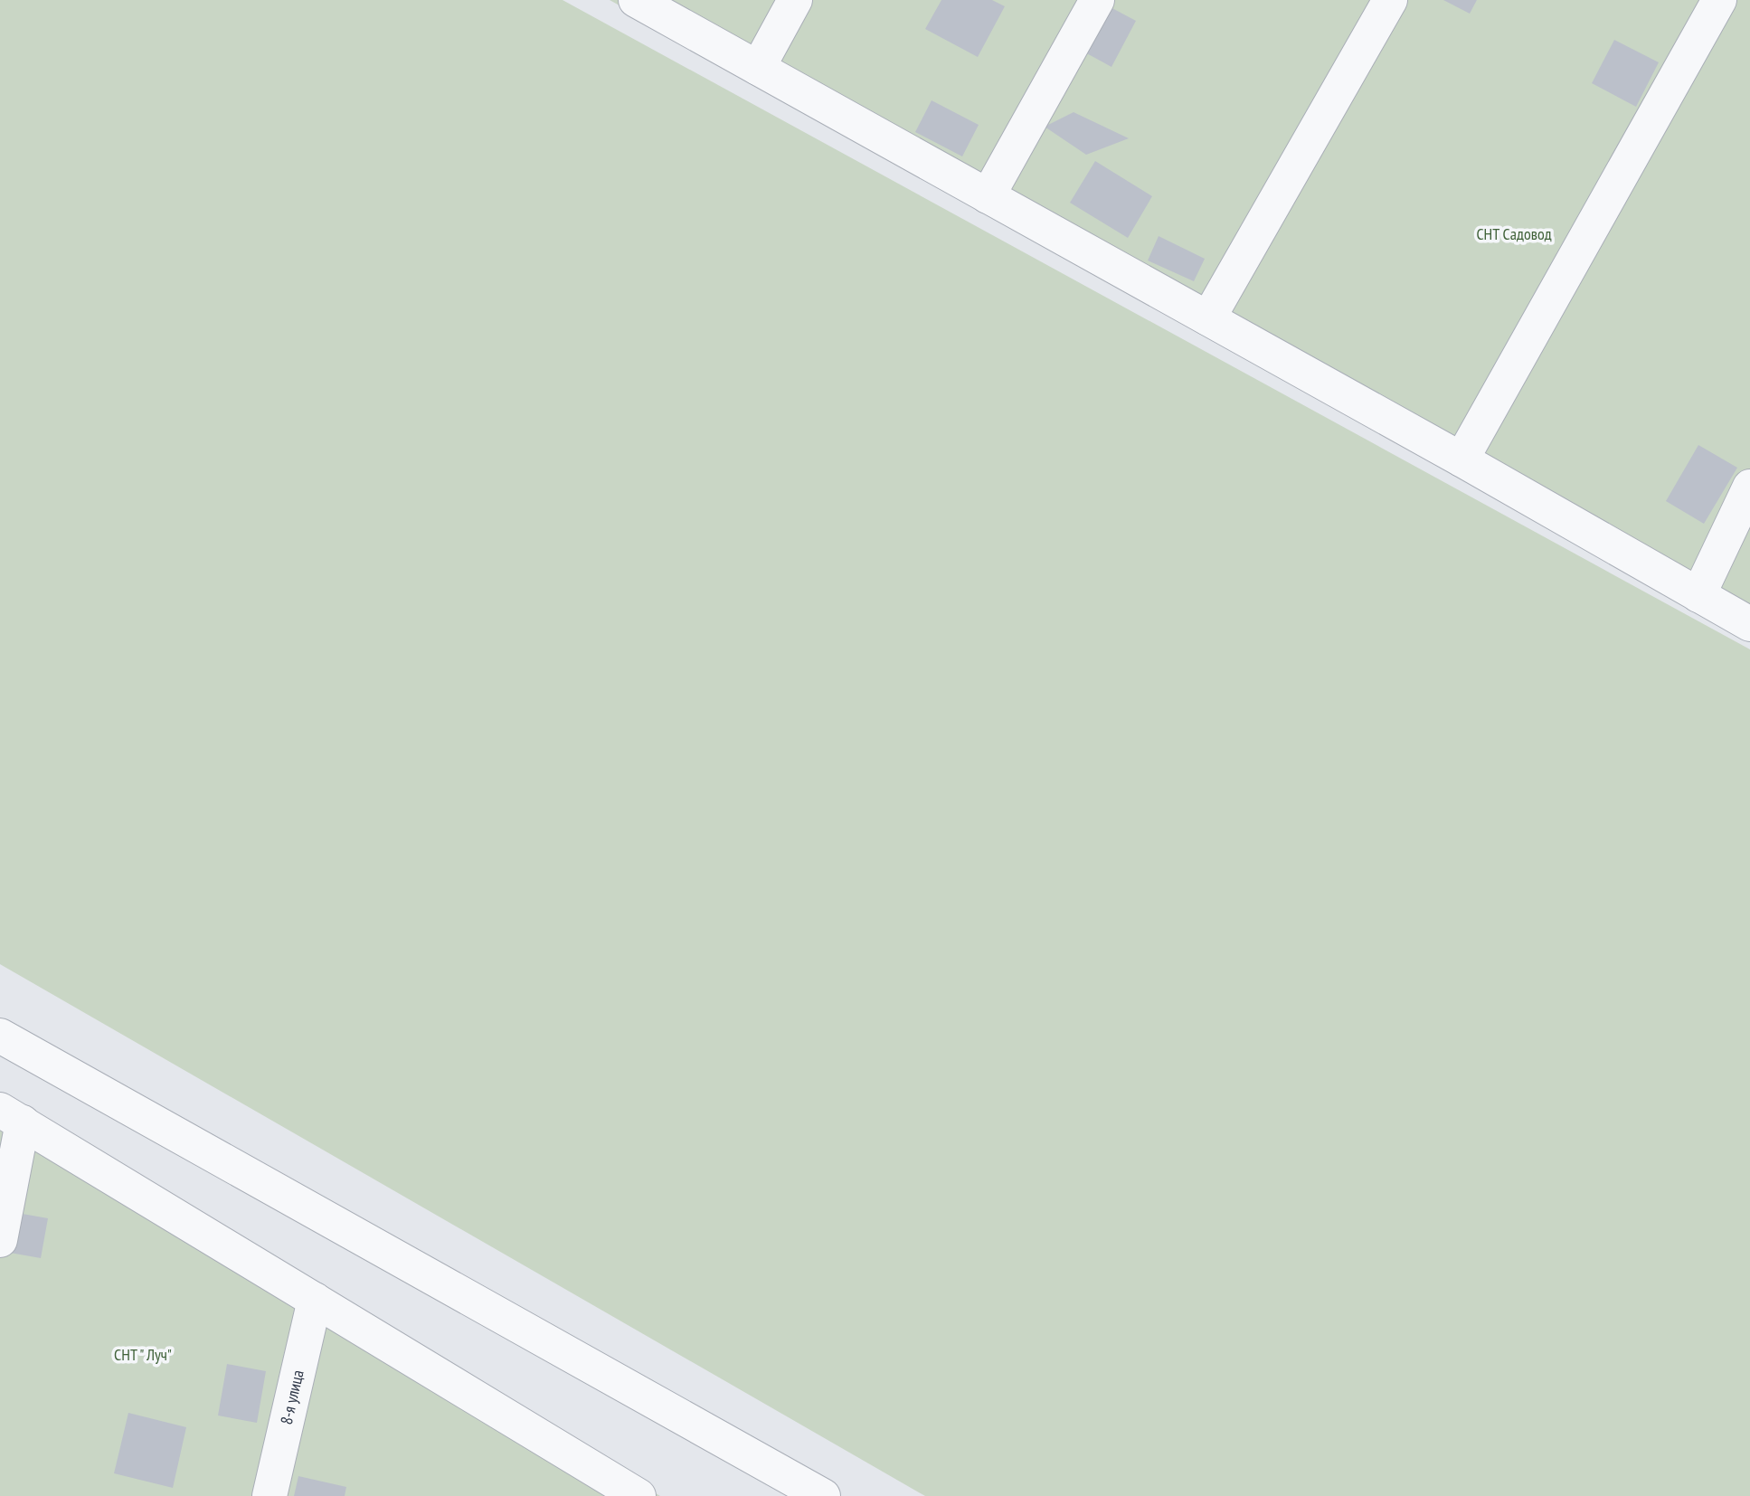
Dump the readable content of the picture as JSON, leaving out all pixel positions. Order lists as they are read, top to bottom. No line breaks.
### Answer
{"streets":{"street":["8-я улица"]},"parks":["СНТ Садовод","СНТ \" Луч\""]}
